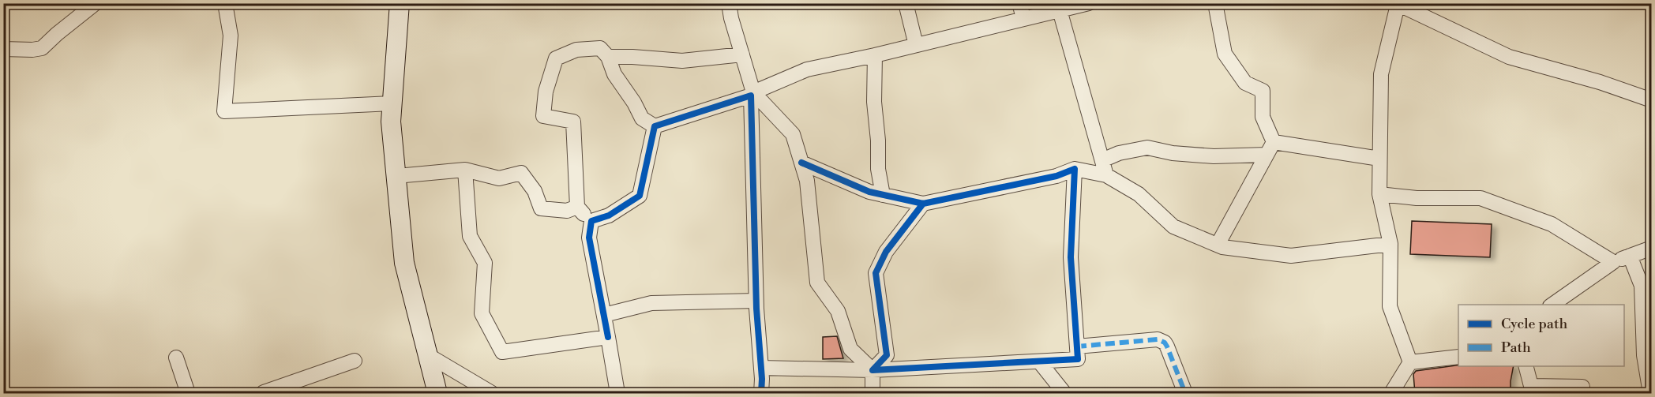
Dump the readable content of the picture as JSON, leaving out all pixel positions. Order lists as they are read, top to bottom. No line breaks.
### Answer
{"legend":["Cycle path","Path"]}
